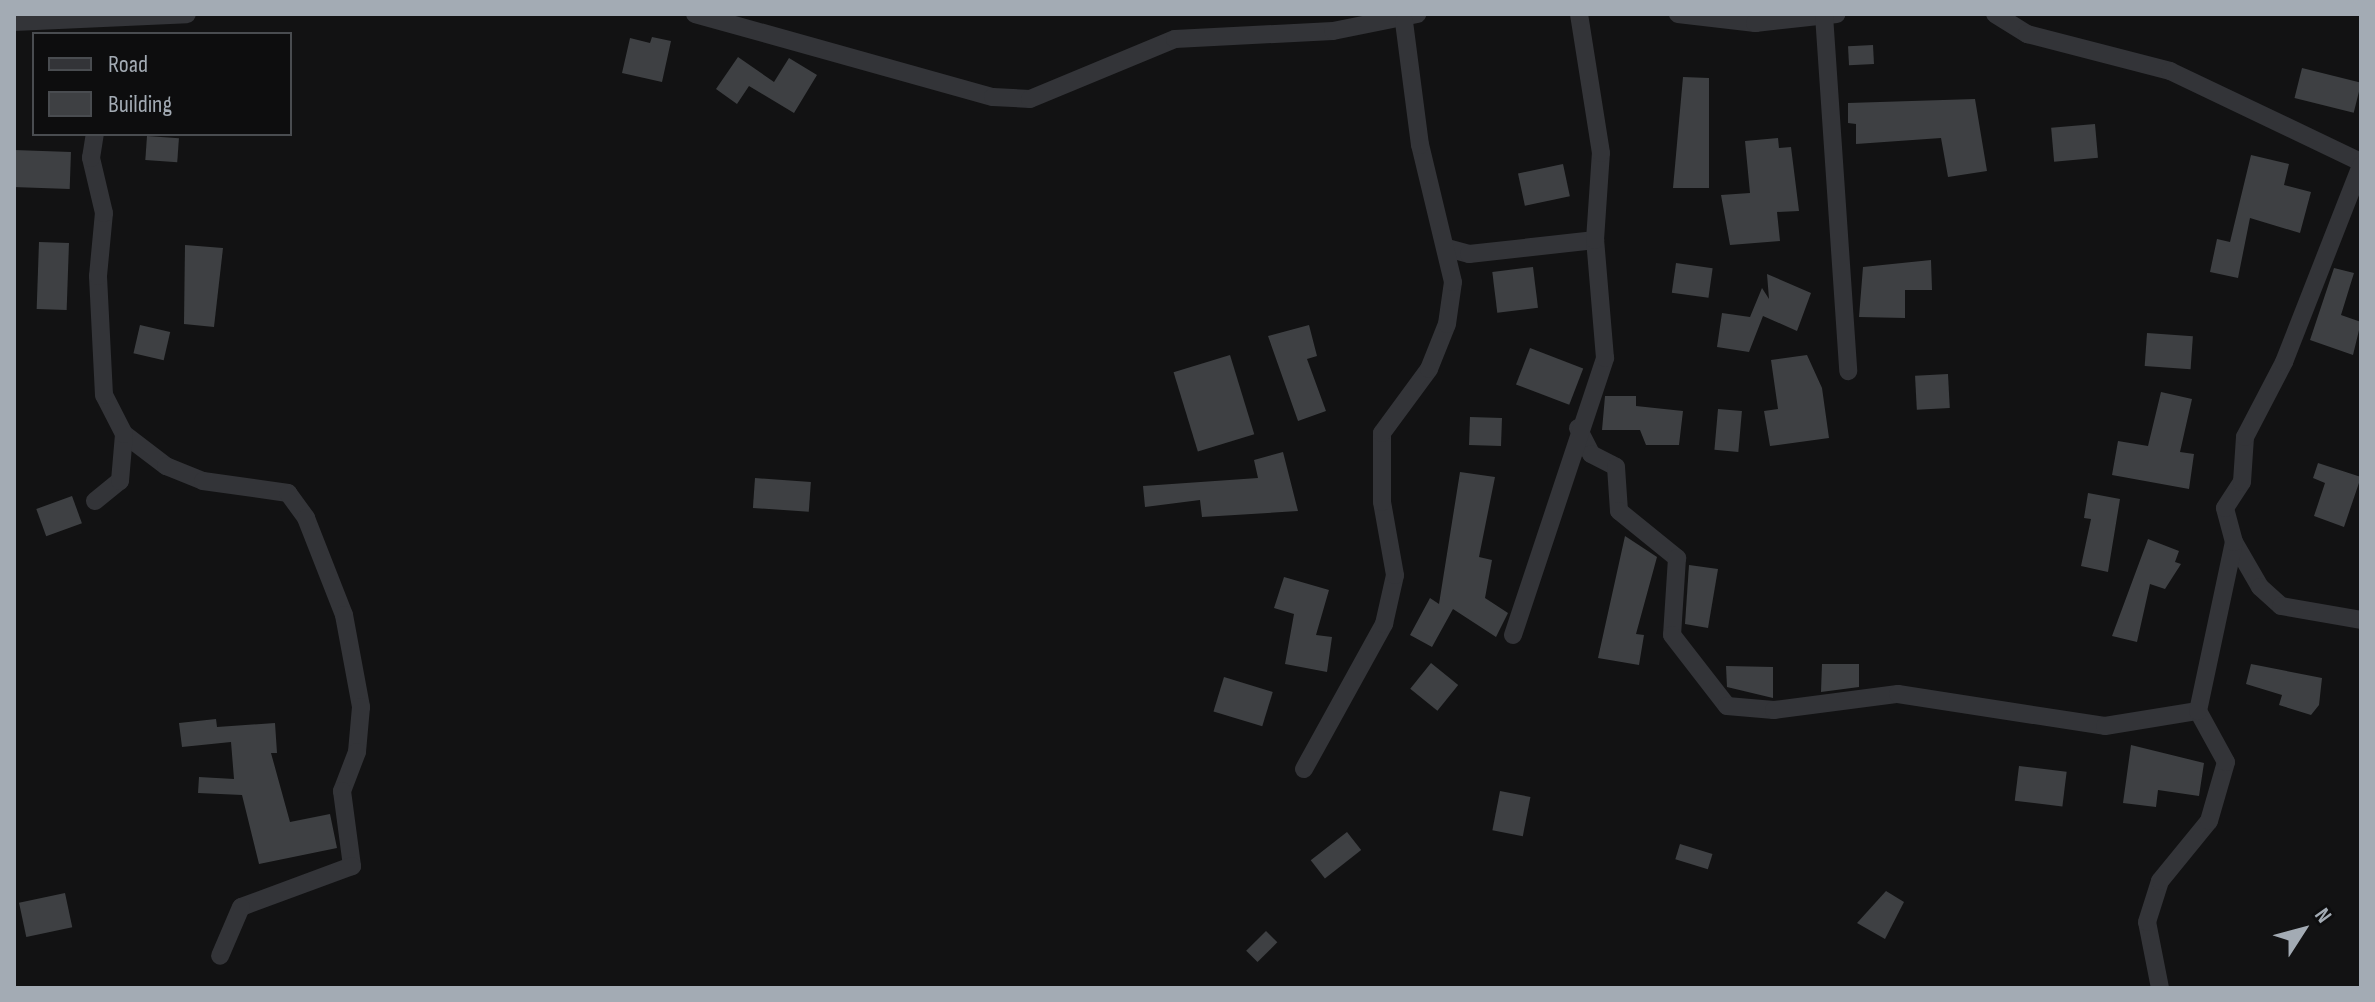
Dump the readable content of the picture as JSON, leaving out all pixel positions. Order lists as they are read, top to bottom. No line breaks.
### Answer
{"legend":["Road","Building"],"north":"top right"}
